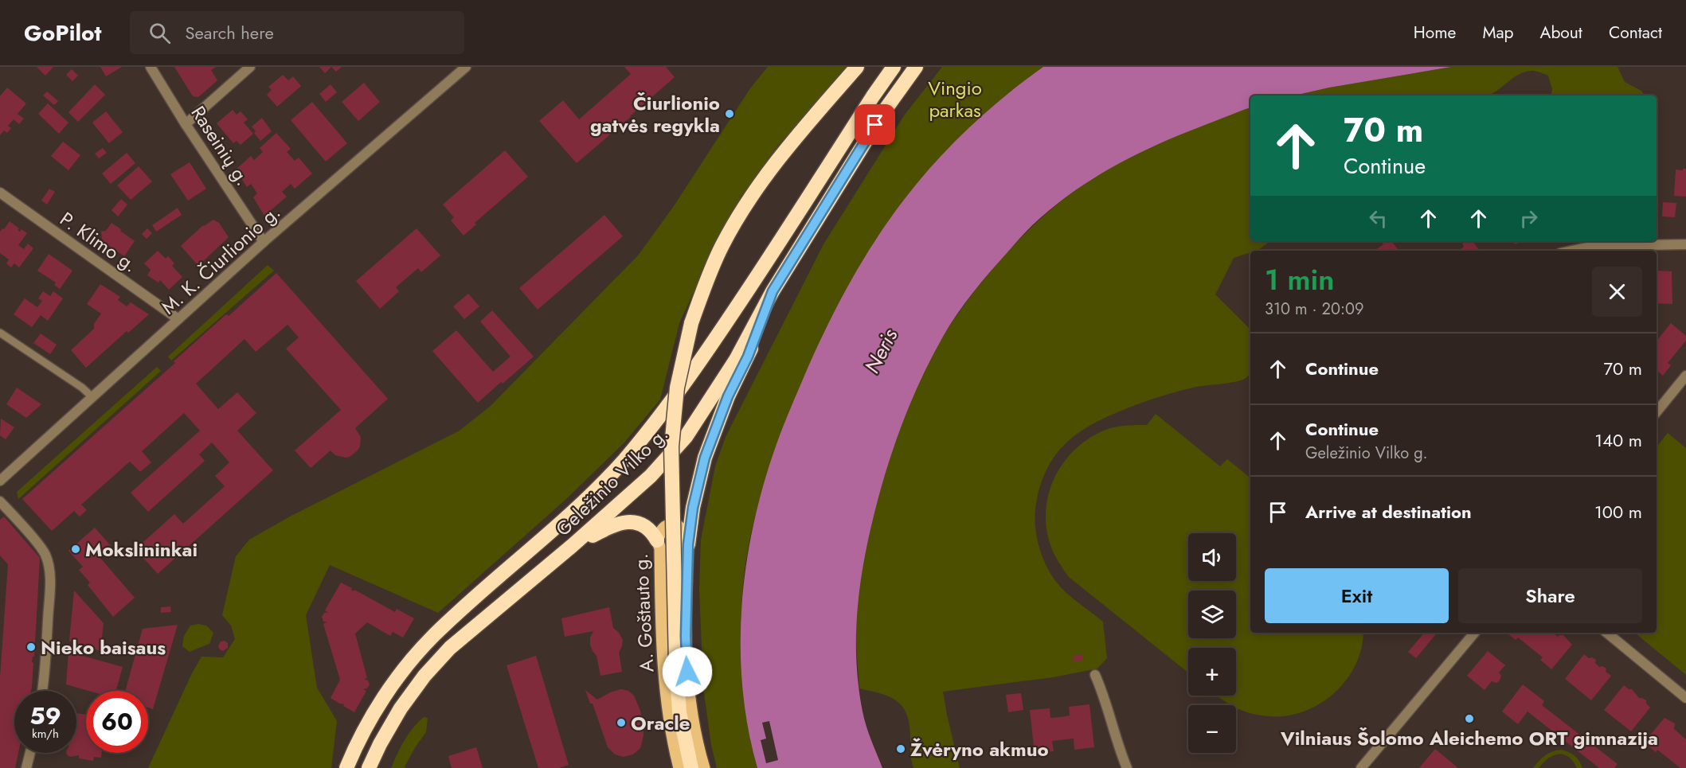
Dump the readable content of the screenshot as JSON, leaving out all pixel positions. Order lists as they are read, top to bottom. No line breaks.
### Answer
{"streets":{"highway":["Geležinio Vilko g."],"main road":["A. Goštauto g."],"street":["Raseinių g.","P. Klimo g.","M. K. Čiurlionio g."]},"crossings":[["Raseinių g.","M. K. Čiurlionio g."],["P. Klimo g.","M. K. Čiurlionio g."]],"water":["Neris"],"parks":["Vingio parkas"],"places":["Čiurlionio gatvės regykla","Mokslininkai","Nieko baisaus","Vilniaus Šolomo Aleichemo ORT gimnazija","Oracle","Žvėryno akmuo"],"page":{"header":"GoPilot","search":"Search here","nav":["Home","Map","About","Contact"],"turn":["70 m","Continue"],"heading":["1 min","310 m · 20:09"],"list":[{"name":"Continue","value":"70 m"},{"name":"Continue","note":"Geležinio Vilko g.","value":"140 m"},{"name":"Arrive at destination","value":"100 m"}],"map_buttons":["+","−"],"buttons":["Exit","Share"],"speed":"59 km/h","limit":"60"}}
